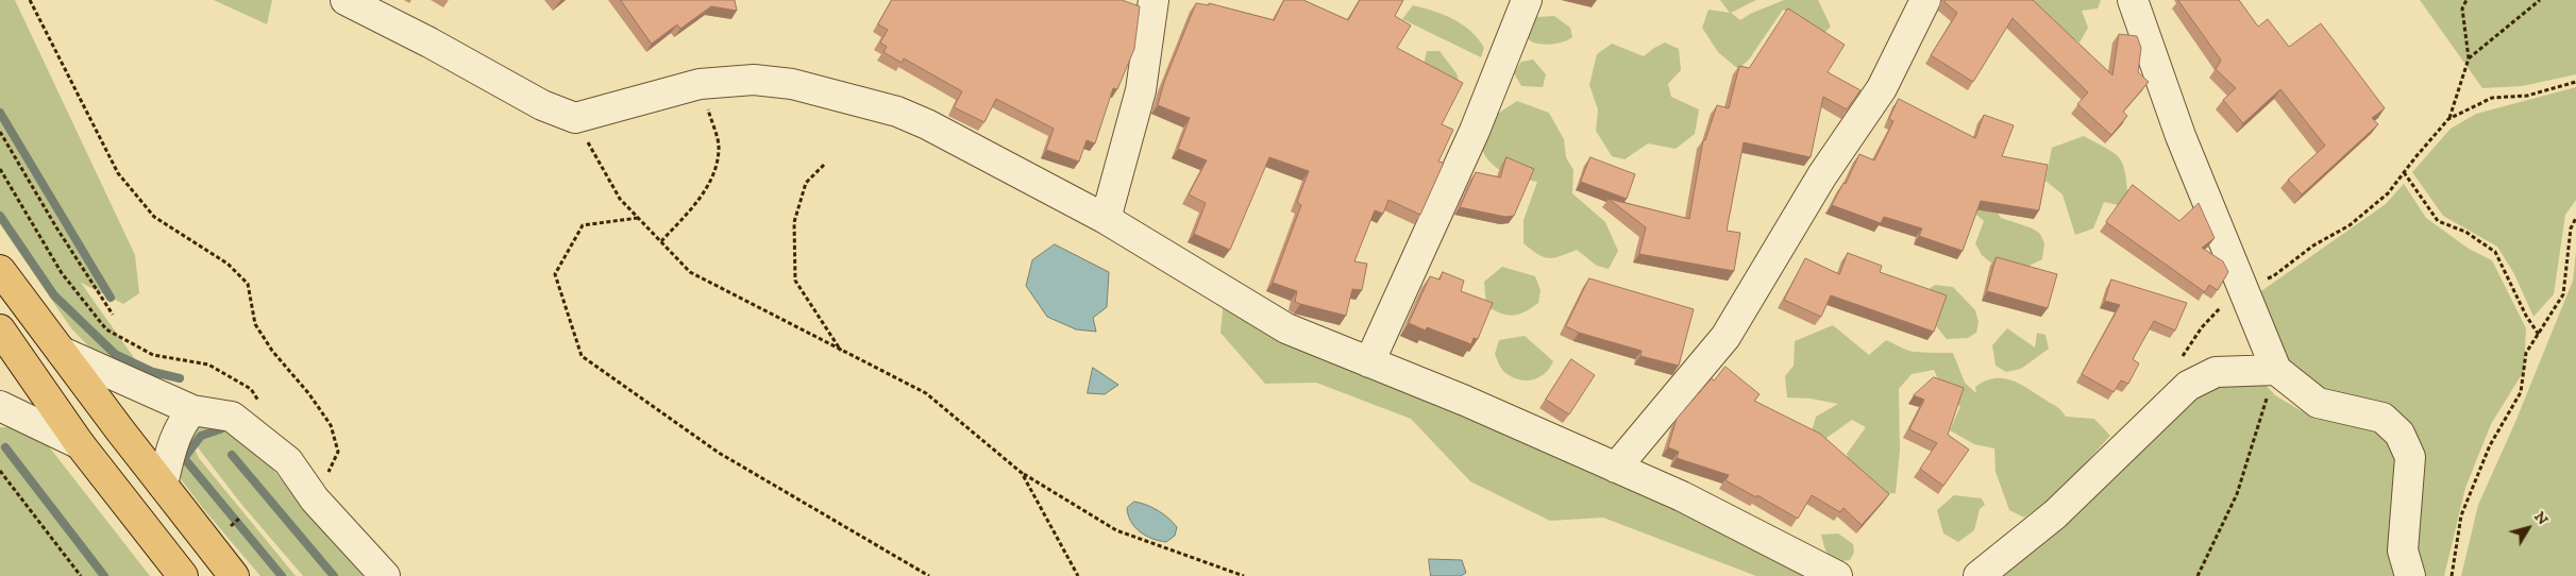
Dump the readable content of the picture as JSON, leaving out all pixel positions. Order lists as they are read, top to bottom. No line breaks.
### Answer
{"north":"top right"}
